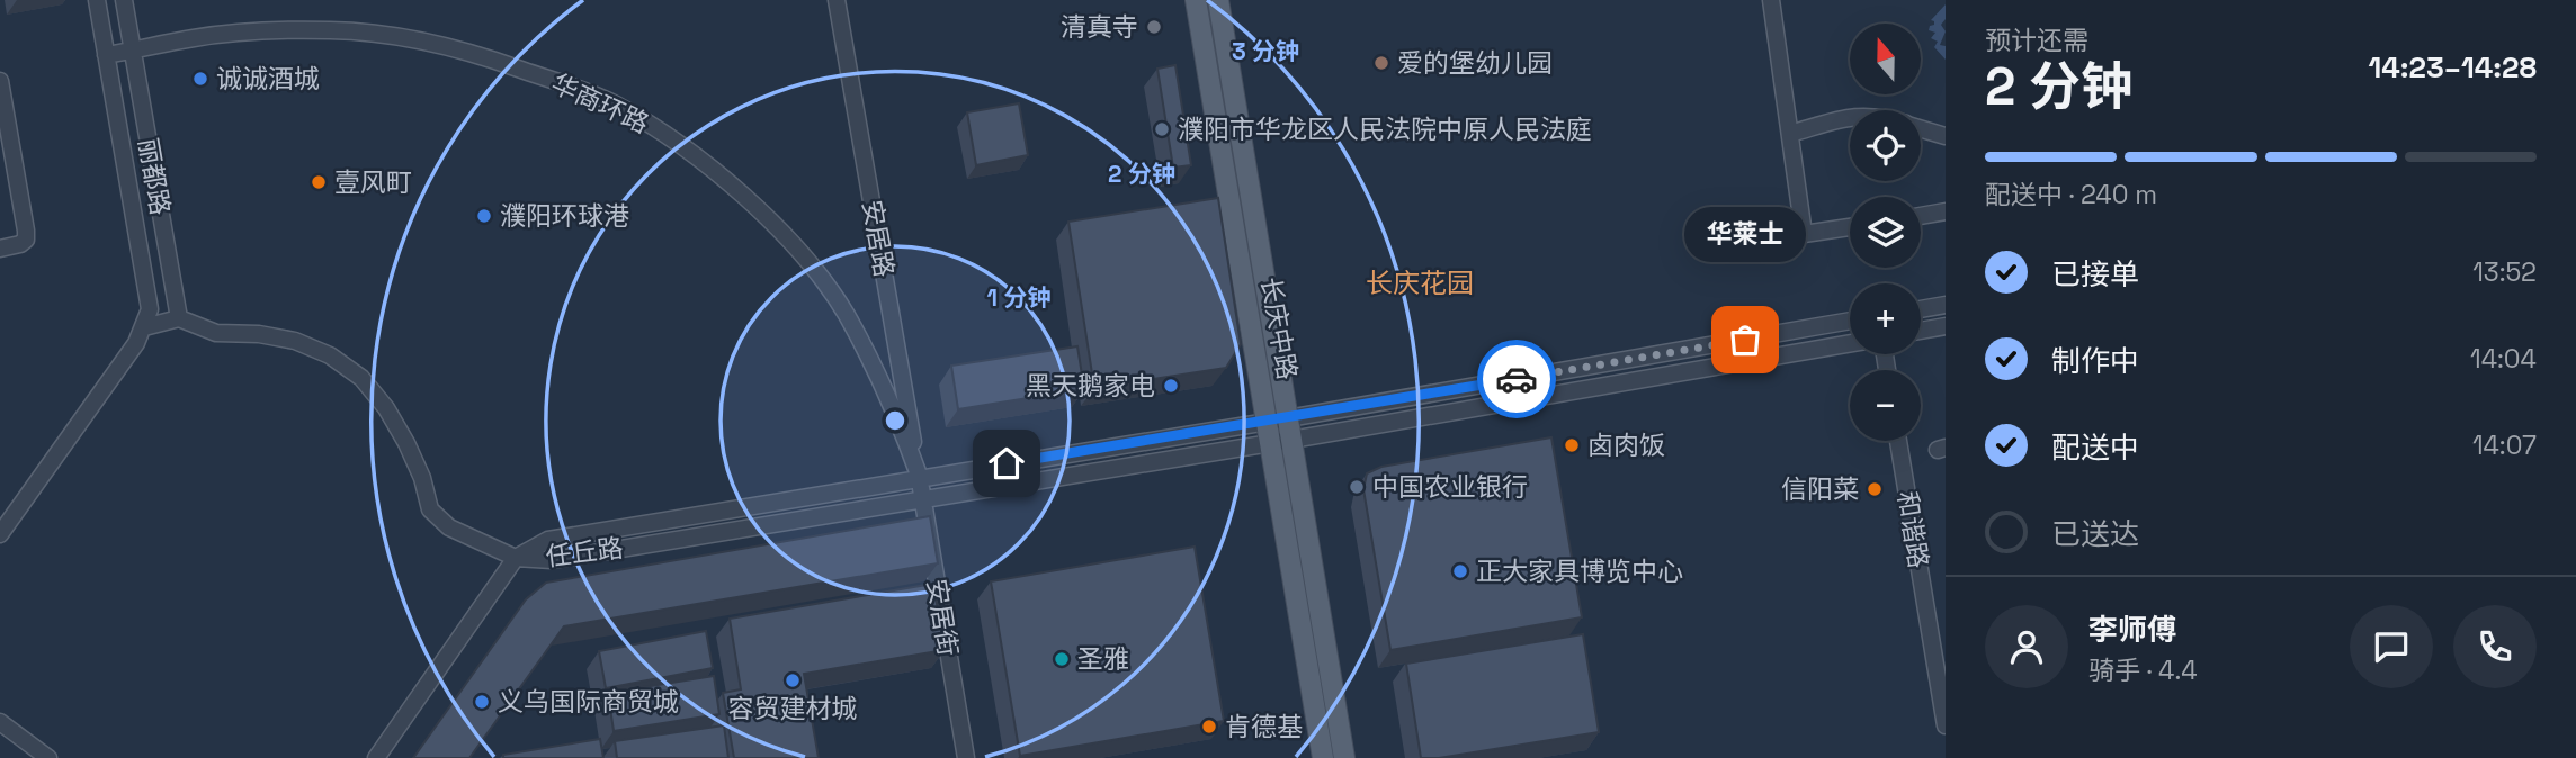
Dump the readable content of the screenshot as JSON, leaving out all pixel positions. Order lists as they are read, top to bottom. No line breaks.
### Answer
{"streets":{"main road":["长庆中路"],"street":["华商环路","丽都路","安居路","和谐路","任丘路","安居街"]},"crossings":[["华商环路","丽都路"],["华商环路","安居路"],["华商环路","任丘路"],["华商环路","安居街"],["安居路","任丘路"],["安居路","安居街"],["长庆中路","任丘路"],["任丘路","安居街"]],"districts":["长庆花园"],"places":["清真寺","爱的堡幼儿园","诚诚酒城","濮阳市华龙区人民法院中原人民法庭","壹风町","濮阳环球港","华莱士","黑天鹅家电","卤肉饭","中国农业银行","信阳菜","正大家具博览中心","圣雅","容贸建材城","义乌国际商贸城","肯德基"],"north":"top","page":{"heading":["2 分钟","预计还需","14:23–14:28"],"panel":["李师傅","骑手 · 4.4"],"map_buttons":["+","−"],"bar":"配送中 · 240 m","bubble":"华莱士","list":[["已接单","13:52"],["制作中","14:04"],["配送中","14:07"],"已送达"]},"rings":["3 分钟","2 分钟","1 分钟"]}
